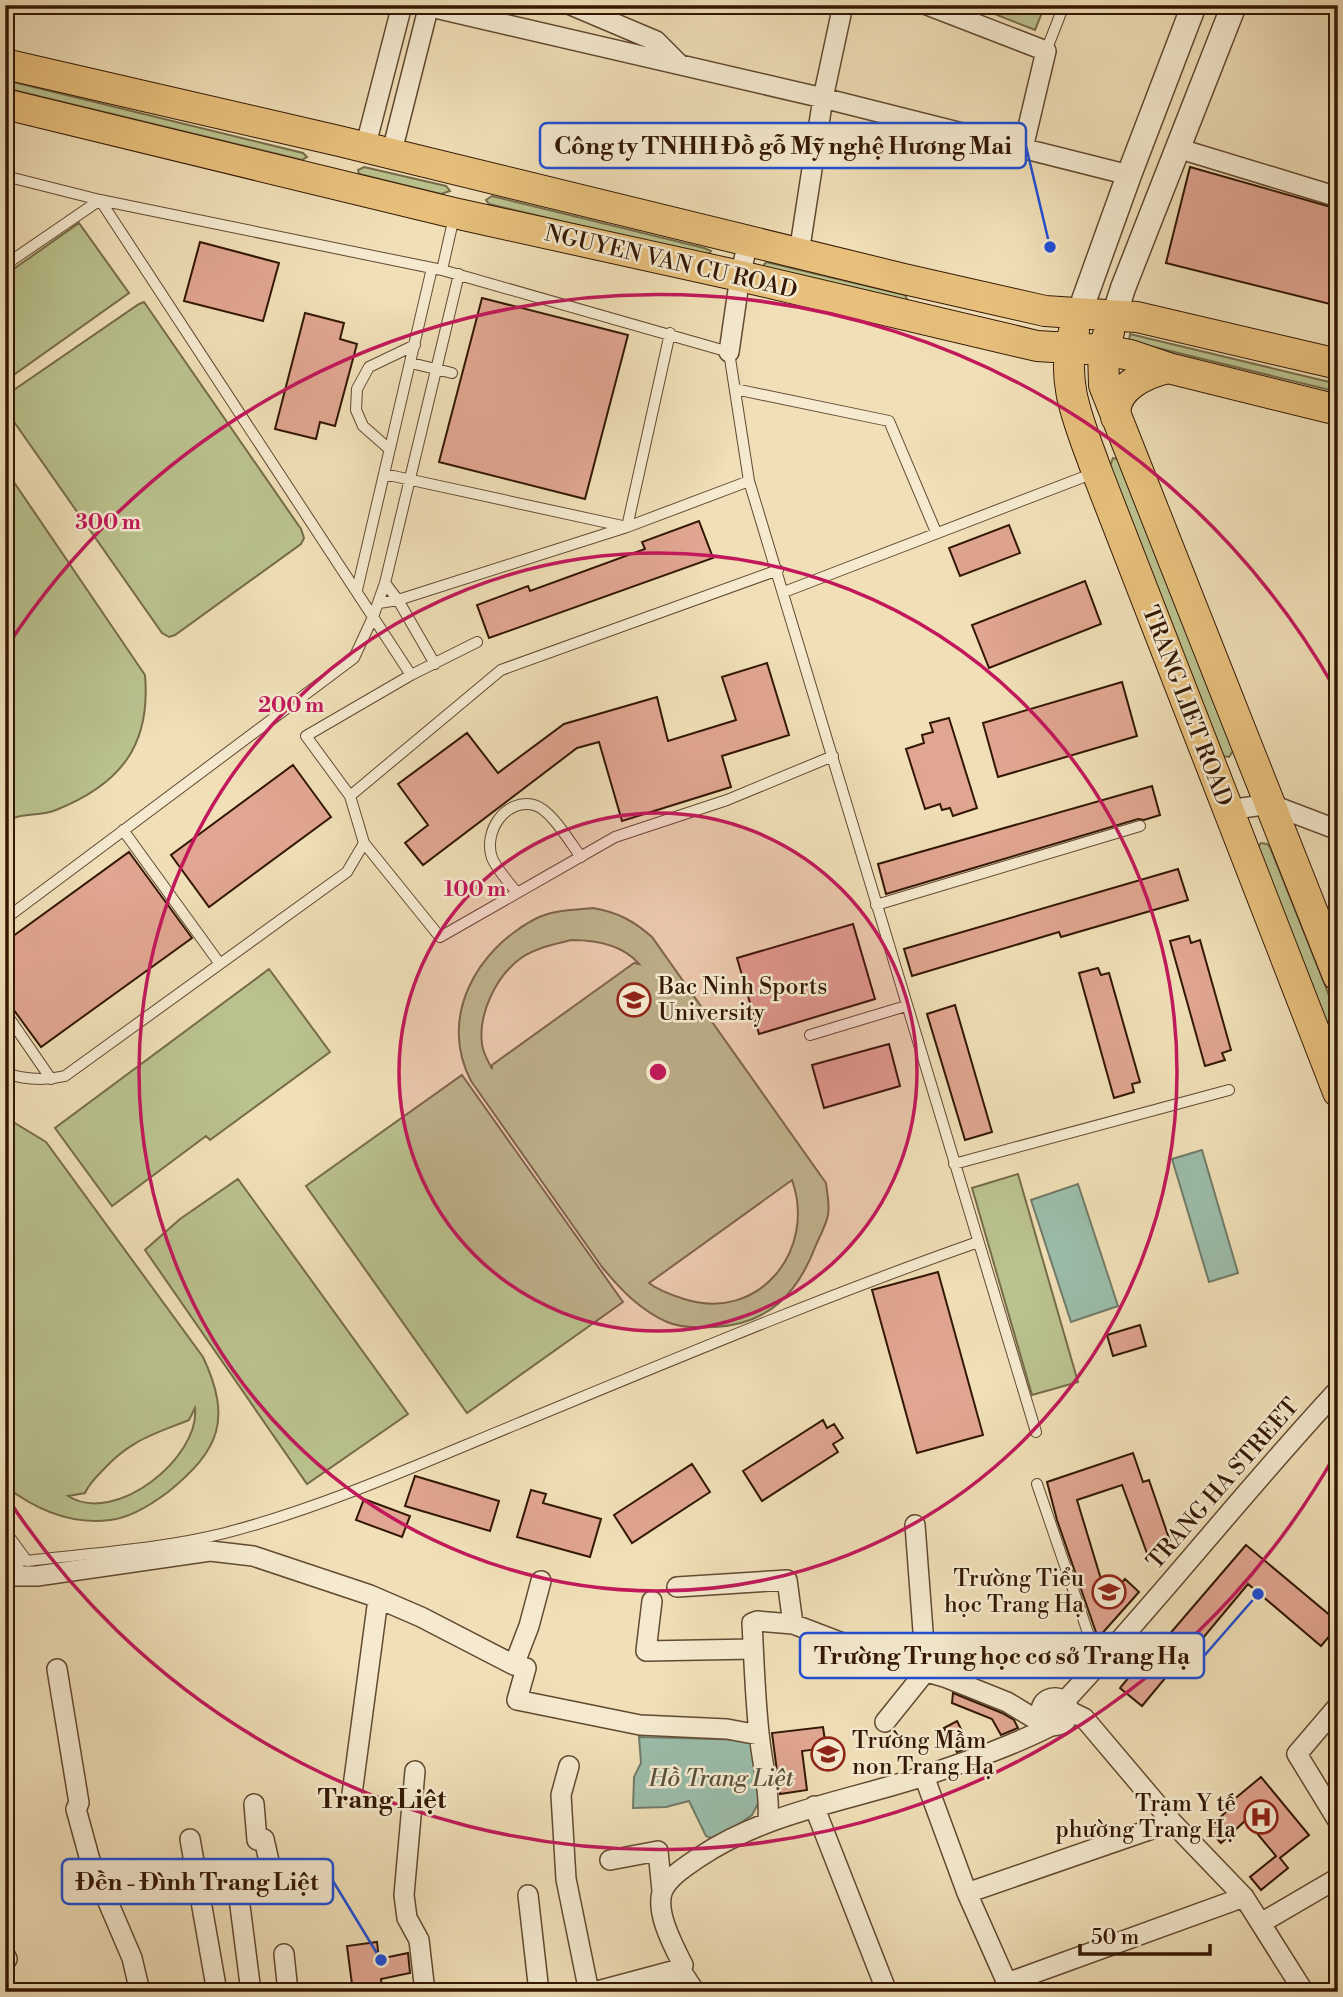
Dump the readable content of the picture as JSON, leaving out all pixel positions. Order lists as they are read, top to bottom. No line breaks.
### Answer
{"streets":{"main road":["NGUYEN VAN CU ROAD","TRANG LIET ROAD"],"street":["TRANG HA STREET"]},"crossings":[["NGUYEN VAN CU ROAD","TRANG LIET ROAD"]],"districts":["Trang Liệt"],"water":["Hồ Trang Liệt"],"places":{"other":["Công ty TNHH Đồ gỗ Mỹ nghệ Hương Mai","Trường Trung học cơ sở Trang Hạ","Đền - Đình Trang Liệt"],"school or university":["Bac Ninh Sports University","Trường Tiểu học Trang Hạ","Trường Mầm non Trang Hạ"],"hospital":["Trạm Y tế phường Trang Hạ"]},"scale_bar":"50 m","rings":["300 m","200 m","100 m"]}
